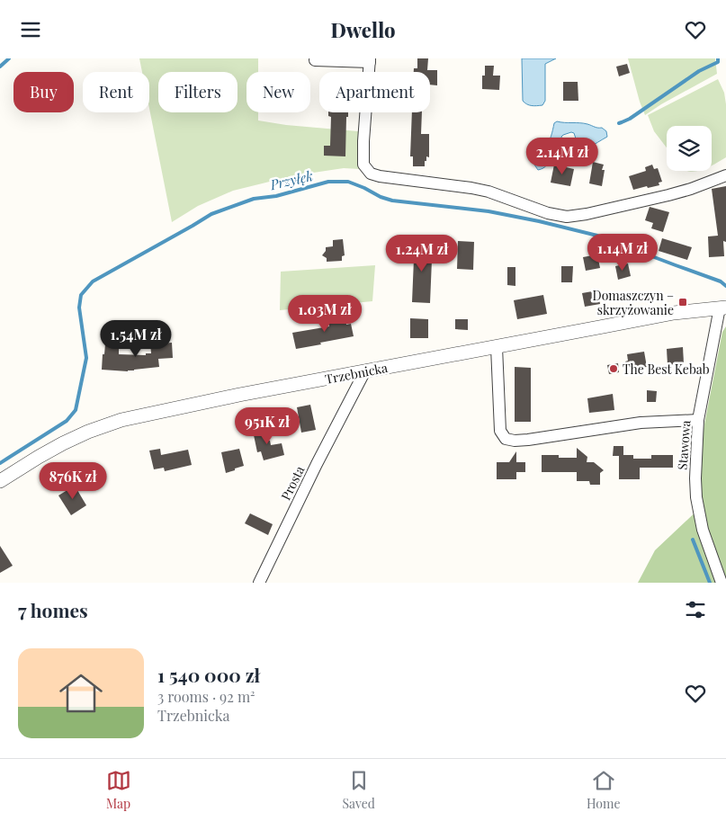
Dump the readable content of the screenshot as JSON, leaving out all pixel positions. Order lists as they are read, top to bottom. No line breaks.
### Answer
{"streets":{"street":["Trzebnicka","Stawowa","Prosta"]},"crossings":[["Trzebnicka","Stawowa"],["Trzebnicka","Prosta"]],"water":["Przyłęk"],"places":{"transit":["Domaszczyn – skrzyżowanie"],"other":["The Best Kebab"]},"page":{"header":"Dwello","chip":["Buy","Rent","Filters","New","Apartment"],"price":["2.14M zł","1.14M zł","1.24M zł","1.03M zł","1.54M zł","951K zł","876K zł"],"heading":"7 homes","list":[{"name":"1 540 000 zł","note":"3 rooms · 92 m² · Trzebnicka"}],"tabs":["Map","Saved","Home"]}}
